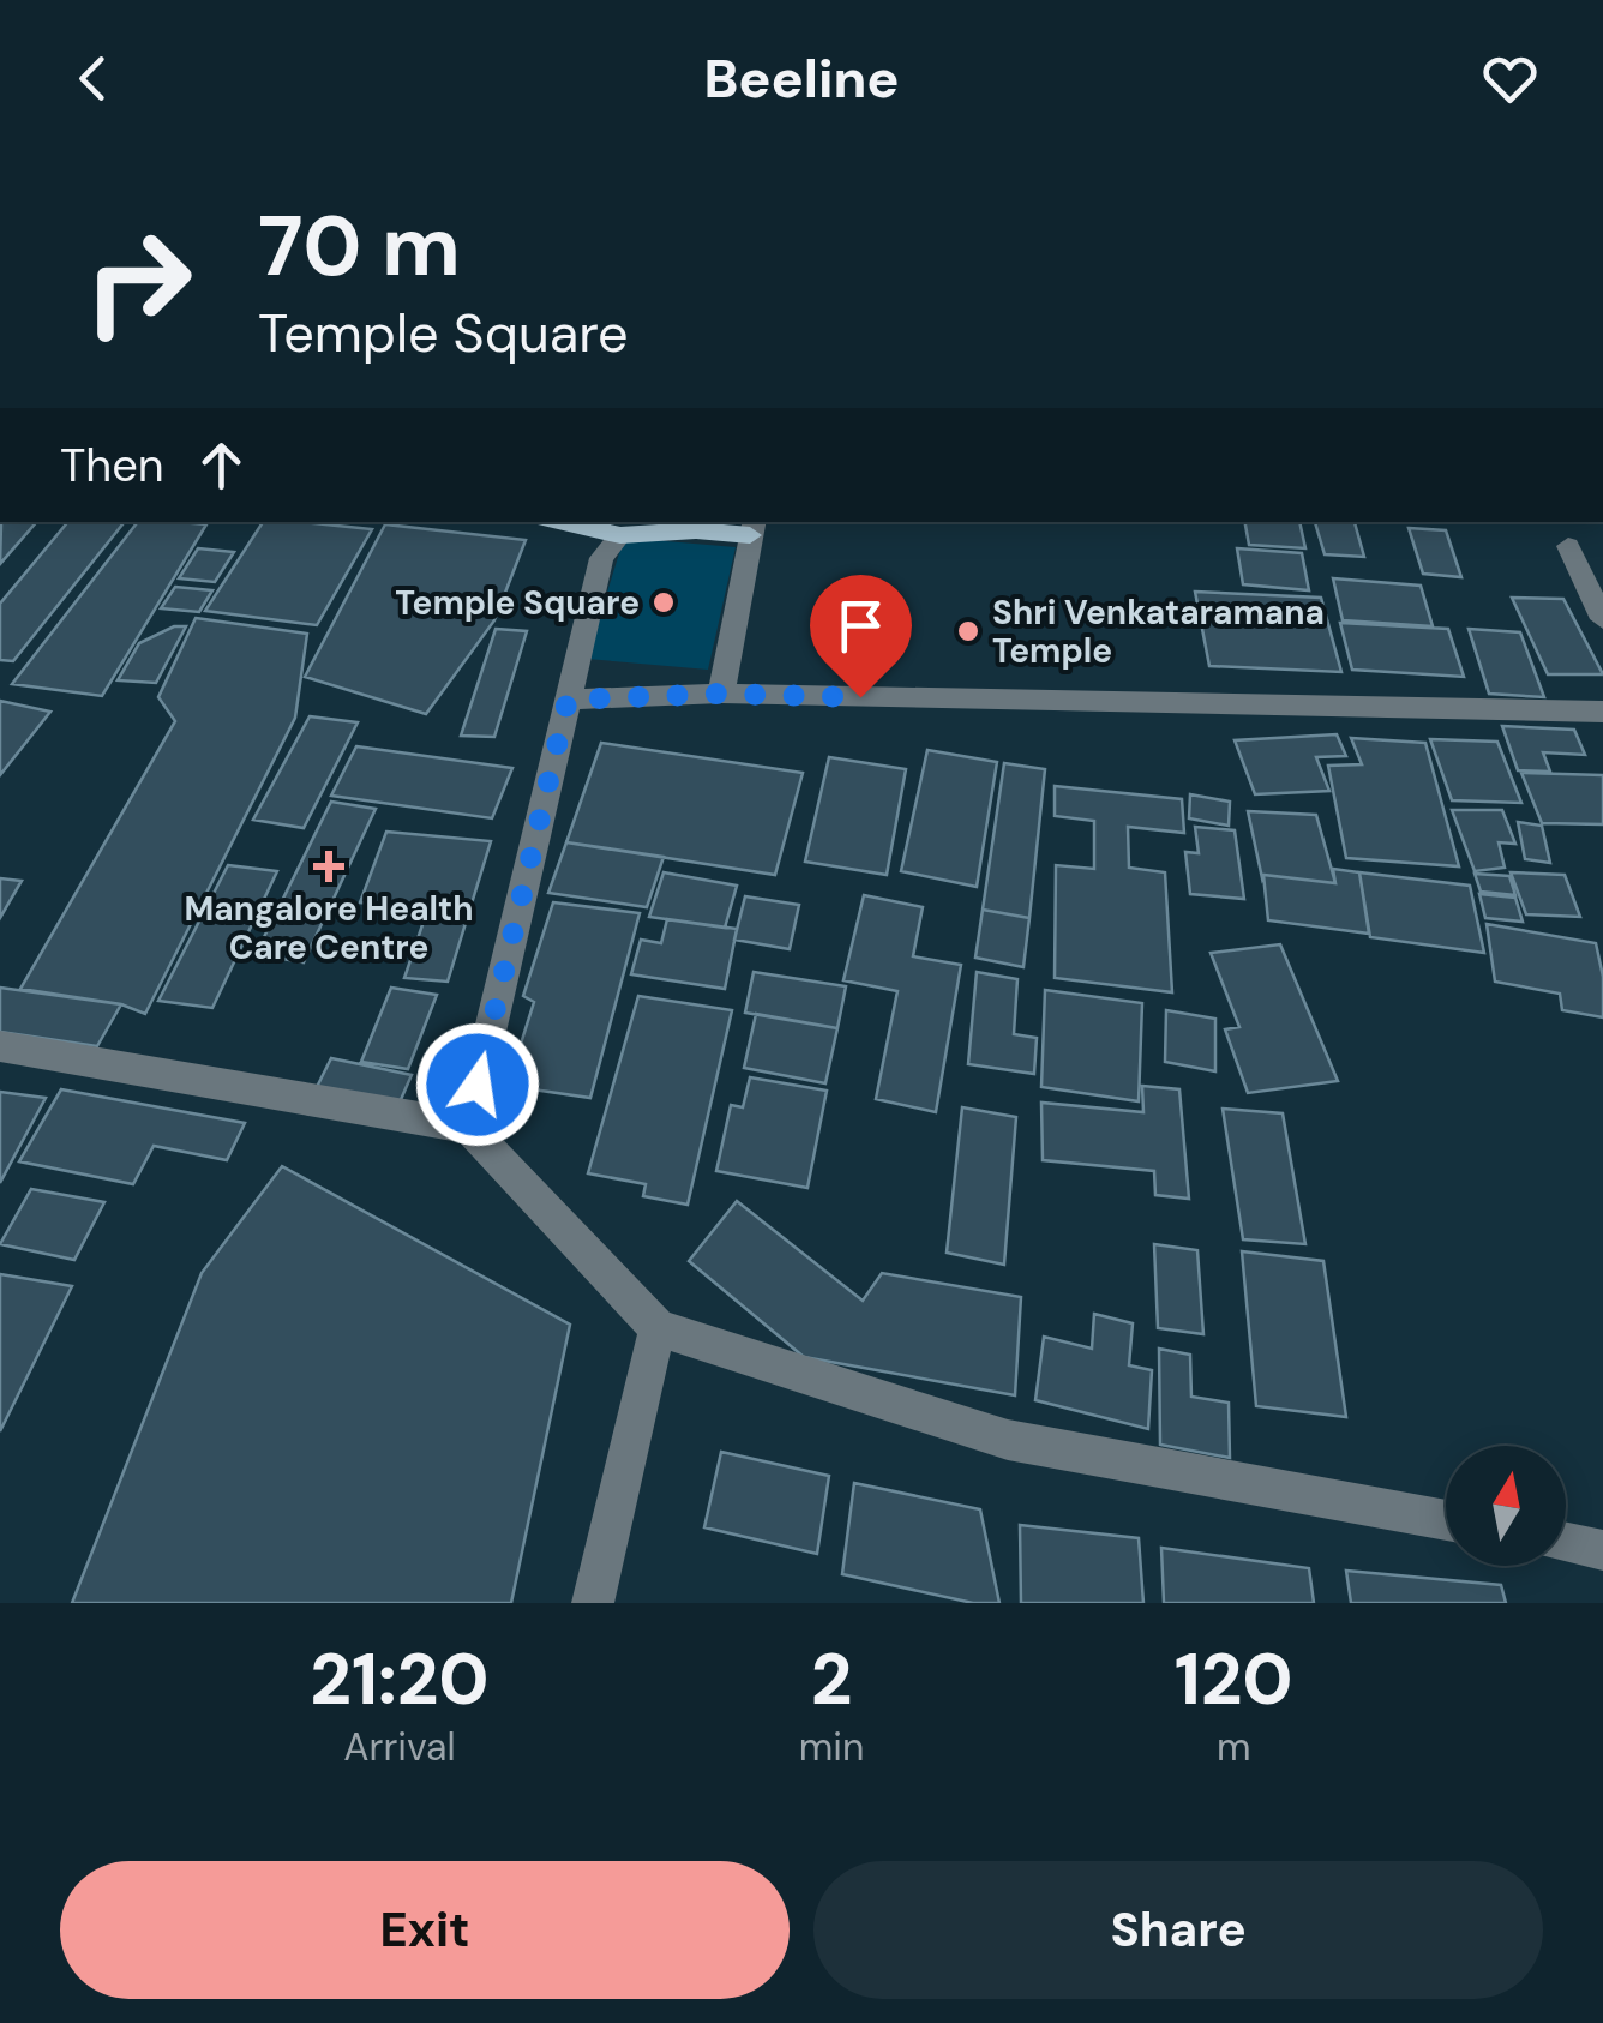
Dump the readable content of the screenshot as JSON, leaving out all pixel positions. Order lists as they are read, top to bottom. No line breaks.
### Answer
{"places":{"other":["Temple Square","Shri Venkataramana Temple"],"health":["Mangalore Health Care Centre"]},"north":"top","page":{"header":"Beeline","turn":["70 m","Temple Square"],"then":"Then","eta":["21:20","Arrival","2","min","120","m"],"buttons":["Exit","Share"]}}
